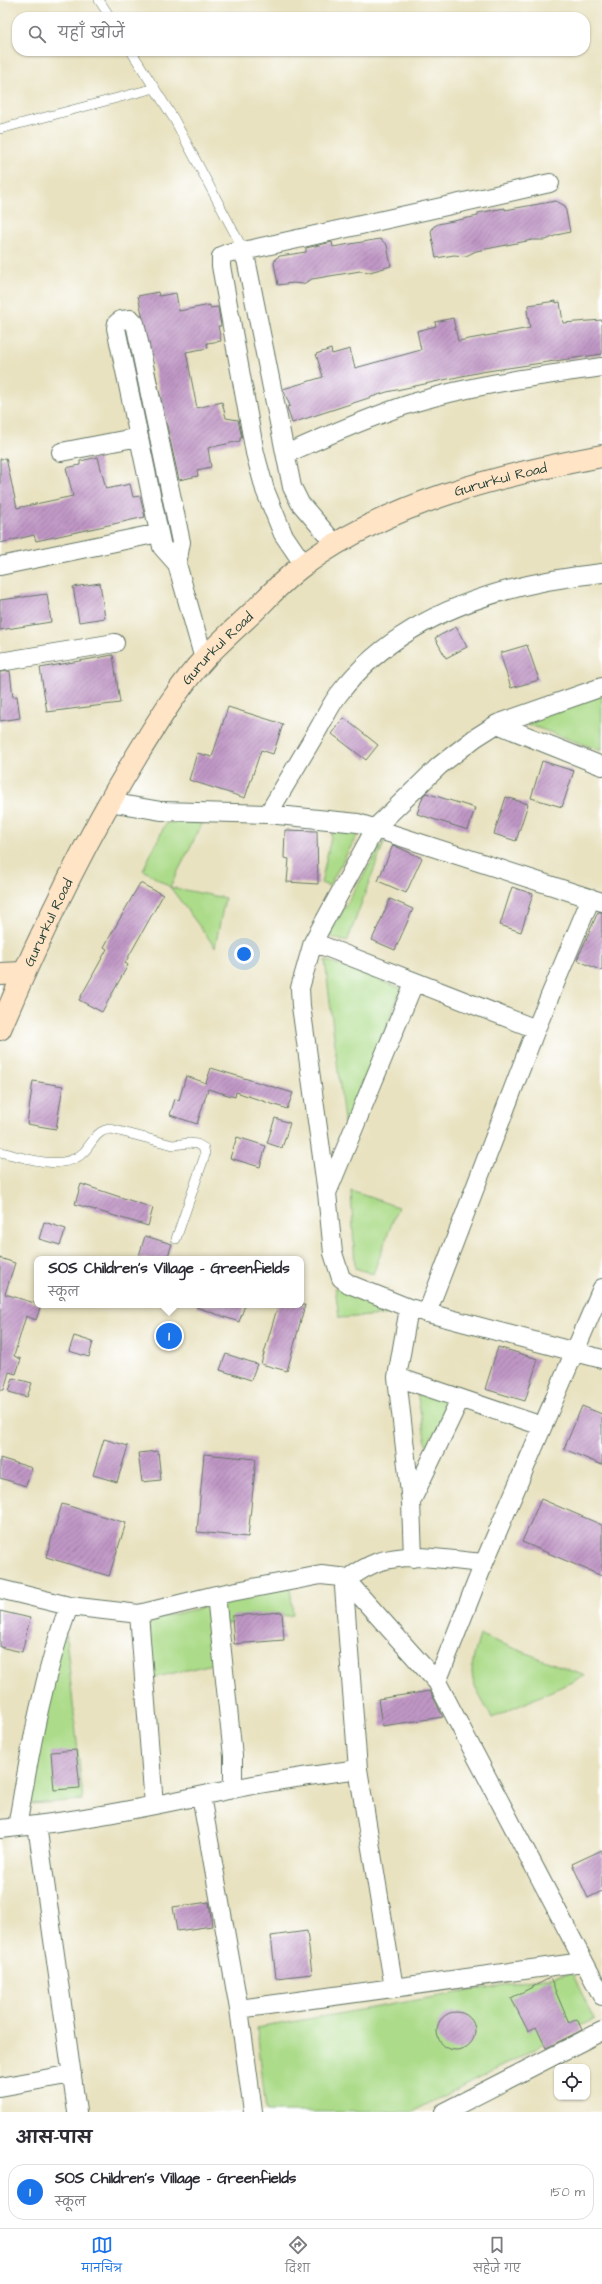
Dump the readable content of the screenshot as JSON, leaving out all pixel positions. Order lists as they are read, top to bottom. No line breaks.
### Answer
{"streets":{"street":["Gururkul Road"]},"page":{"search":"यहाँ खोजें","popup":["SOS Children's Village - Greenfields","स्कूल"],"pins":"1","heading":"आस-पास","list":[{"mark":"1","name":"SOS Children's Village - Greenfields","note":"स्कूल","value":"150 m"}],"nav":["मानचित्र","दिशा","सहेजे गए"]}}
